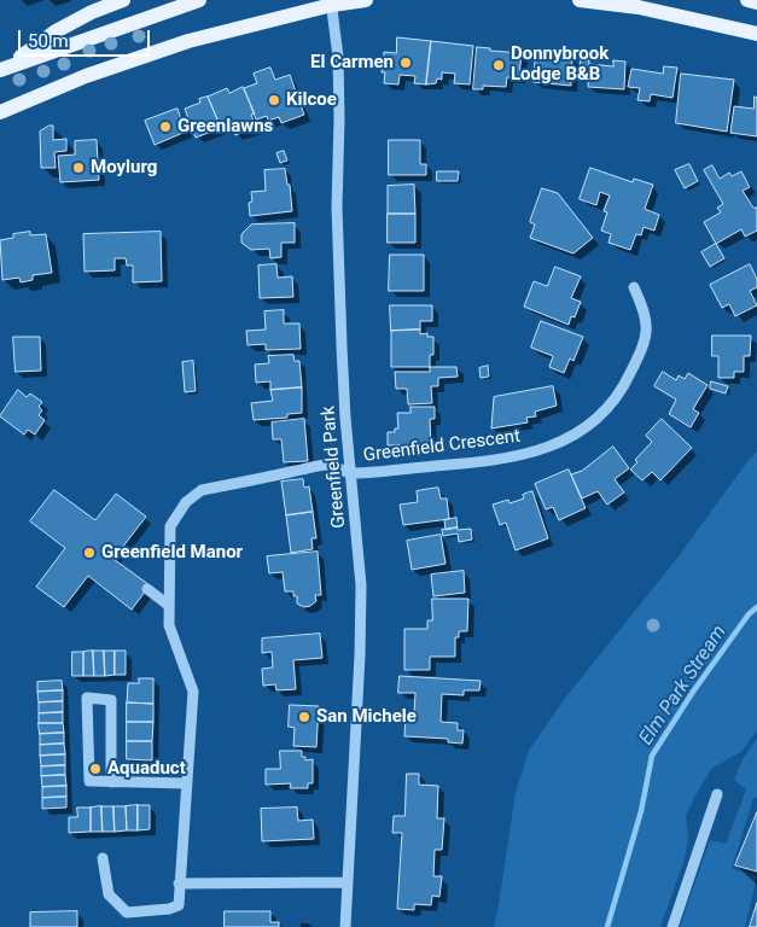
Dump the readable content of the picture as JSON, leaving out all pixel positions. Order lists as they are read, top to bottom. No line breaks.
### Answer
{"streets":{"street":["Greenfield Crescent","Greenfield Park"]},"crossings":[["Greenfield Crescent","Greenfield Park"]],"water":["Elm Park Stream"],"places":["El Carmen","Donnybrook Lodge B&B","Kilcoe","Greenlawns","Moylurg","Greenfield Manor","San Michele","Aquaduct"],"scale_bar":"50 m"}
